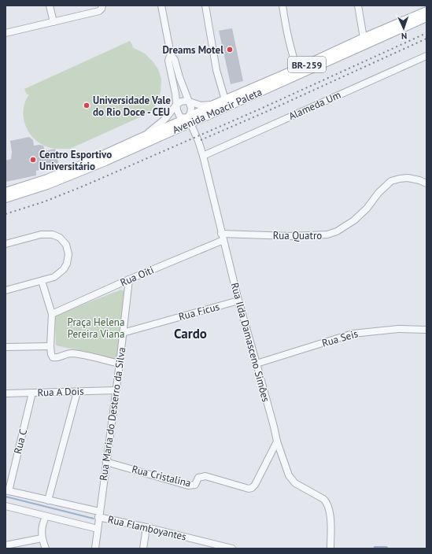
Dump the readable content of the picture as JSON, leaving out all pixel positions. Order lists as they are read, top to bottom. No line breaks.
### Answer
{"streets":{"main road":["BR-259","Avenida Moacir Paleta"],"street":["Alameda Um","Rua Quatro","Rua Oiti","Rua Ficus","Rua Seis","Rua Ilda Damasceno Simôes","Rua A Dois","Rua Maria do Desterro da Silva","Rua C","Rua Cristalina","Rua Flamboyantes"]},"crossings":[["Alameda Um","Rua Ilda Damasceno Simôes"],["Avenida Moacir Paleta","Rua Ilda Damasceno Simôes"],["Rua Quatro","Rua Oiti"],["Rua Quatro","Rua Ilda Damasceno Simôes"],["Rua Oiti","Rua Ilda Damasceno Simôes"],["Rua Oiti","Rua Maria do Desterro da Silva"],["Rua Ficus","Rua Ilda Damasceno Simôes"],["Rua Ficus","Rua Maria do Desterro da Silva"],["Rua Seis","Rua Ilda Damasceno Simôes"],["Rua Ilda Damasceno Simôes","Rua Cristalina"],["Rua A Dois","Rua Maria do Desterro da Silva"],["Rua A Dois","Rua C"],["Rua Maria do Desterro da Silva","Rua Cristalina"],["Rua Maria do Desterro da Silva","Rua Flamboyantes"],["Rua C","Rua Flamboyantes"]],"districts":["Cardo"],"parks":["Praça Helena Pereira Viana"],"places":["Dreams Motel","Universidade Vale do Rio Doce - CEU","Centro Esportivo Universitário"],"north":"bottom"}
